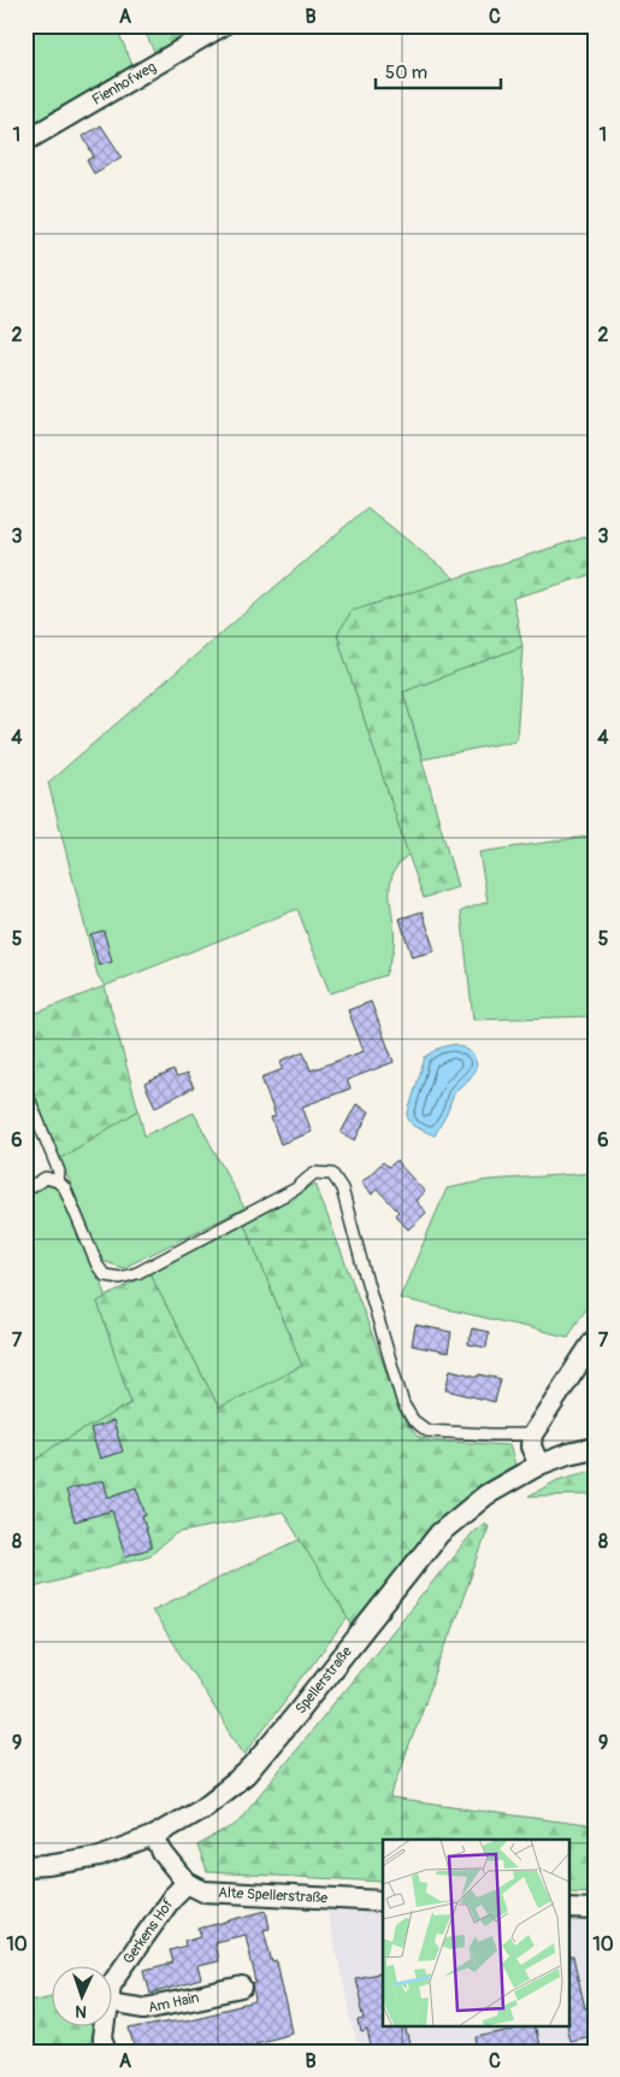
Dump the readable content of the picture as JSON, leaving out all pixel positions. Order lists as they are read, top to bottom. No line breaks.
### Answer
{"streets":{"street":["Fienhofweg","Spellerstraße","Alte Spellerstraße","Gerkens Hof","Am Hain"]},"crossings":[["Alte Spellerstraße","Gerkens Hof"]],"scale_bar":"50 m","north":"bottom","grid":{"columns":["A","B","C"],"rows":["1","2","3","4","5","6","7","8","9","10"]}}
